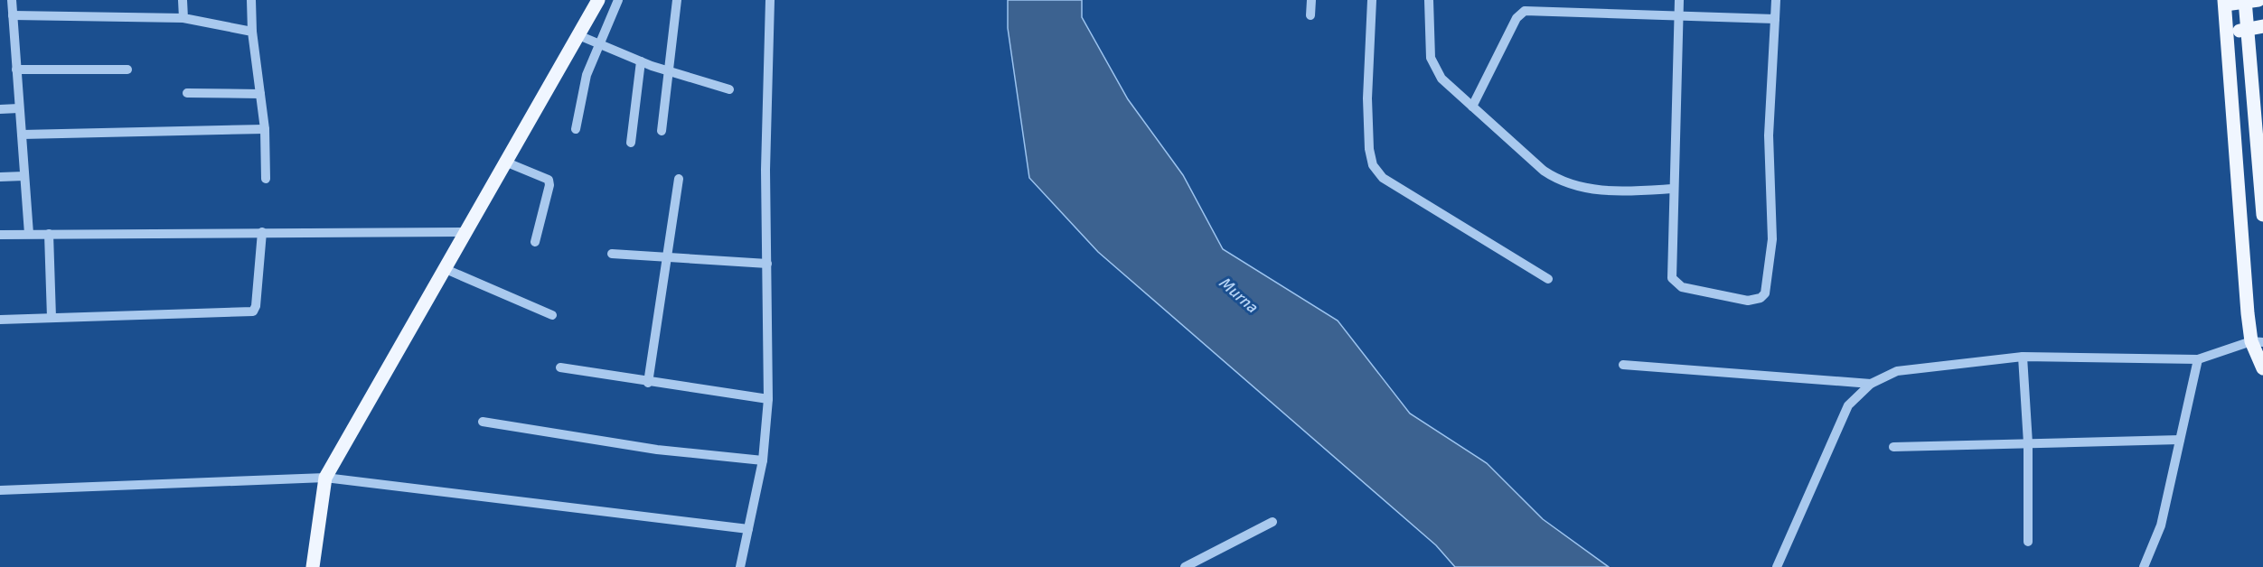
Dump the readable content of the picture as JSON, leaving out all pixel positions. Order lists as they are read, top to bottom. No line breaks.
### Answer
{"water":["Murna"]}
